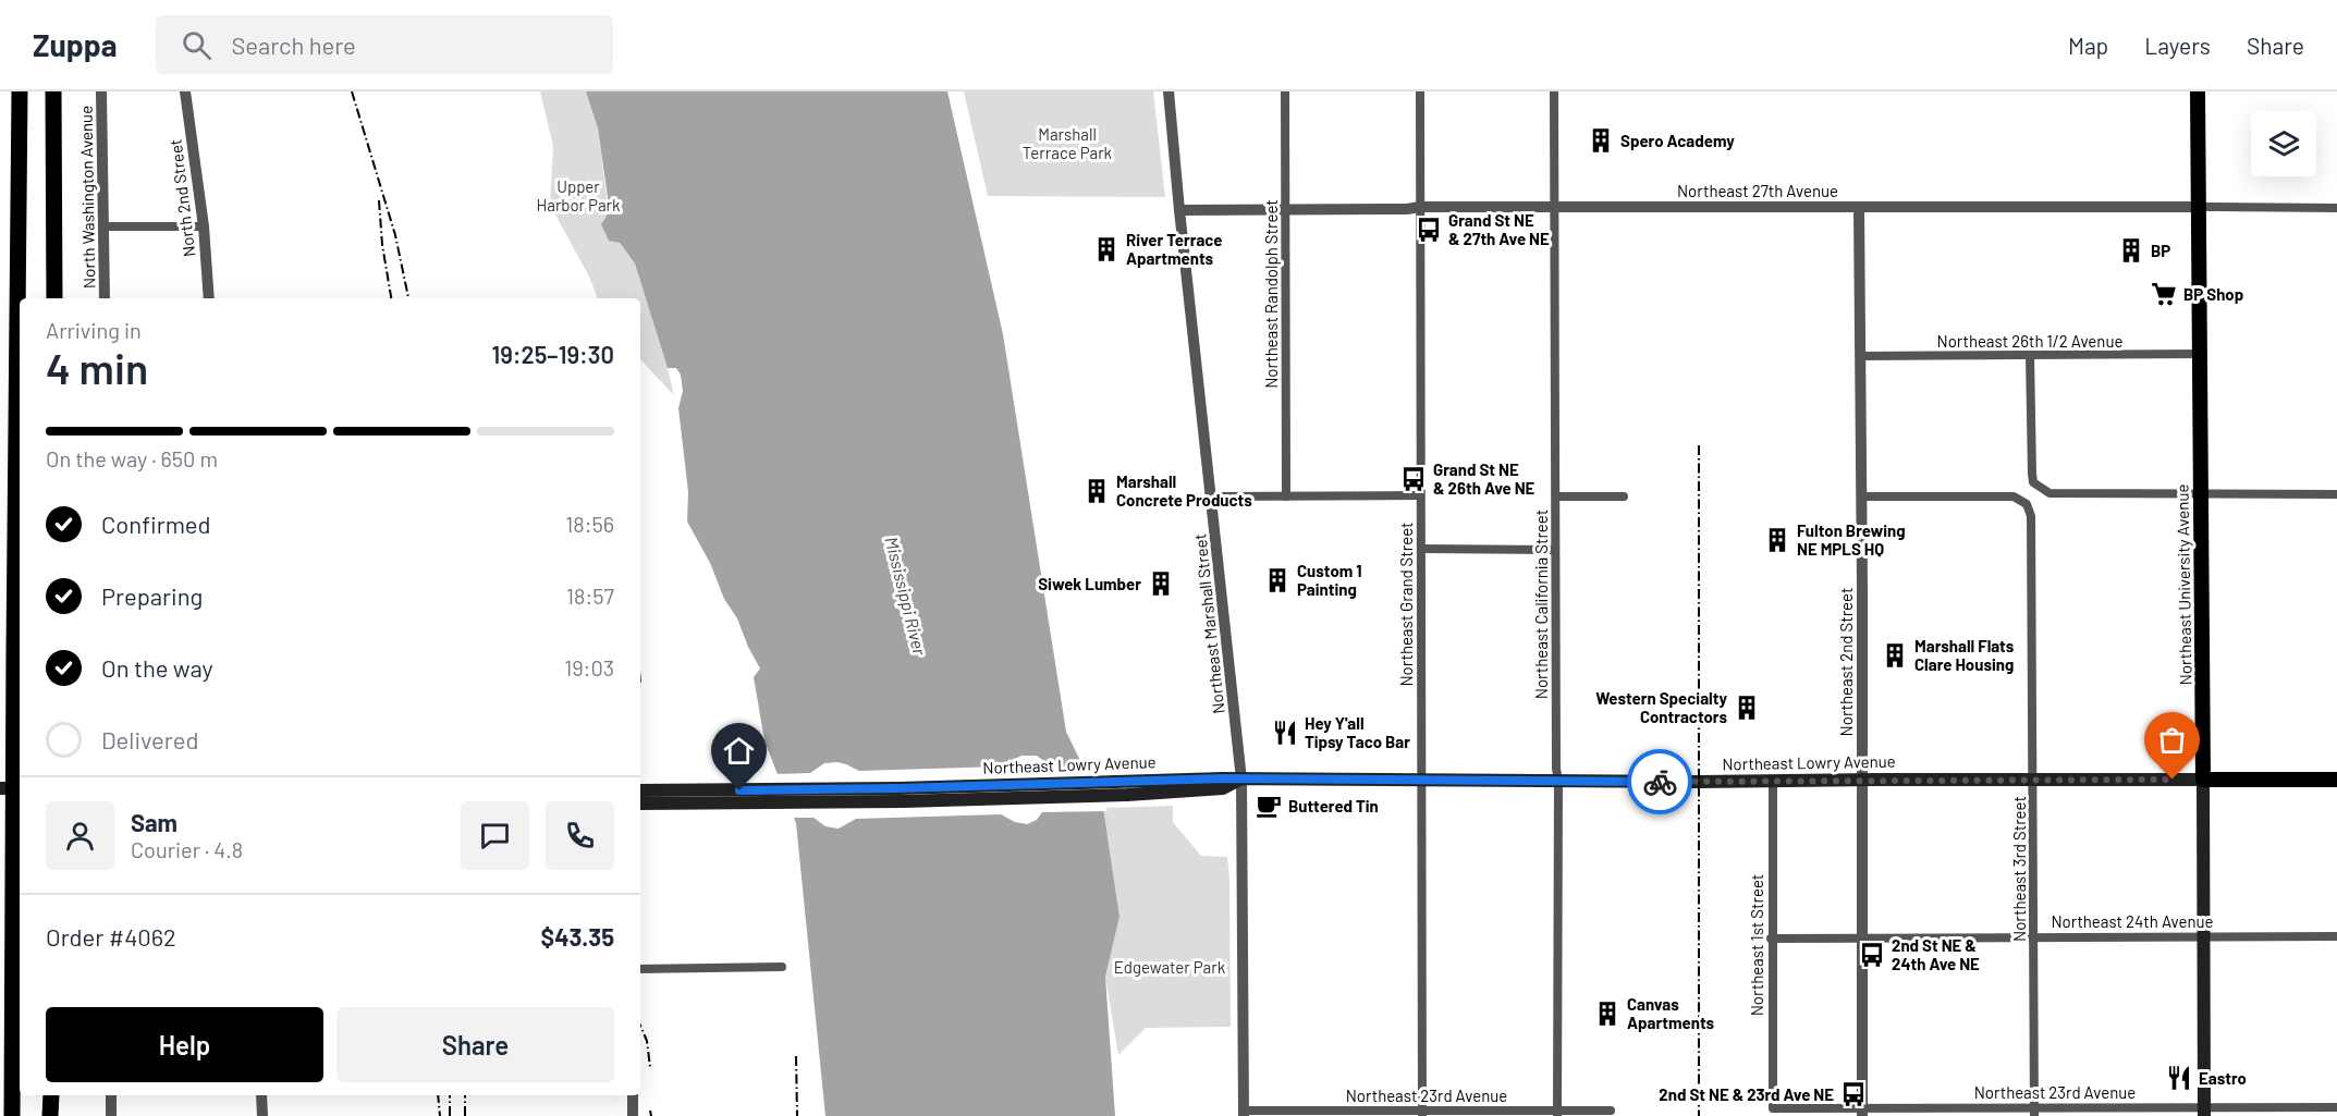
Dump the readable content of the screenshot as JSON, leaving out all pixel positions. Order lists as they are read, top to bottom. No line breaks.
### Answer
{"streets":{"main road":["Northeast University Avenue","Northeast Lowry Avenue"],"street":["Northeast 27th Avenue","North Washington Avenue","North 2nd Street","Northeast Randolph Street","Northeast 26th 1/2 Avenue","Northeast Grand Street","Northeast California Street","Northeast Marshall Street","Northeast 2nd Street","Northeast 3rd Street","Northeast 24th Avenue","Northeast 1st Street","Northeast 23rd Avenue"]},"crossings":[["Northeast 27th Avenue","Northeast Randolph Street"],["Northeast 27th Avenue","Northeast University Avenue"],["Northeast 27th Avenue","Northeast Grand Street"],["Northeast 27th Avenue","Northeast California Street"],["Northeast 27th Avenue","Northeast Marshall Street"],["Northeast 27th Avenue","Northeast 2nd Street"],["Northeast 26th 1/2 Avenue","Northeast University Avenue"],["Northeast 26th 1/2 Avenue","Northeast 2nd Street"],["Northeast University Avenue","Northeast Lowry Avenue"],["Northeast University Avenue","Northeast 24th Avenue"],["Northeast University Avenue","Northeast 23rd Avenue"],["Northeast Grand Street","Northeast Lowry Avenue"],["Northeast Grand Street","Northeast 23rd Avenue"],["Northeast California Street","Northeast Lowry Avenue"],["Northeast California Street","Northeast 23rd Avenue"],["Northeast Marshall Street","Northeast Lowry Avenue"],["Northeast Marshall Street","Northeast 23rd Avenue"],["Northeast 2nd Street","Northeast Lowry Avenue"],["Northeast 2nd Street","Northeast 3rd Street"],["Northeast 2nd Street","Northeast 24th Avenue"],["Northeast 2nd Street","Northeast 23rd Avenue"],["Northeast Lowry Avenue","Northeast 3rd Street"],["Northeast Lowry Avenue","Northeast 1st Street"],["Northeast 3rd Street","Northeast 24th Avenue"],["Northeast 3rd Street","Northeast 23rd Avenue"],["Northeast 24th Avenue","Northeast 1st Street"],["Northeast 1st Street","Northeast 23rd Avenue"]],"water":["Mississippi River"],"parks":["Marshall Terrace Park","Upper Harbor Park","Edgewater Park"],"places":{"building":["Spero Academy","River Terrace Apartments","BP","Marshall Concrete Products","Fulton Brewing NE MPLS HQ","Custom 1 Painting","Siwek Lumber","Marshall Flats Clare Housing","Western Specialty Contractors","Canvas Apartments"],"bus stop":["Grand St NE & 27th Ave NE","Grand St NE & 26th Ave NE","2nd St NE & 24th Ave NE","2nd St NE & 23rd Ave NE"],"supermarket":["BP Shop"],"restaurant":["Hey Y'all Tipsy Taco Bar","Eastro"],"cafe":["Buttered Tin"]},"page":{"header":"Zuppa","search":"Search here","nav":["Map","Layers","Share"],"heading":["4 min","Arriving in","19:25–19:30"],"panel":["Sam","Courier · 4.8","Order #4062","$43.35"],"bar":"On the way · 650 m","list":[["Confirmed","18:56"],["Preparing","18:57"],["On the way","19:03"],"Delivered"],"buttons":["Help","Share"]}}
